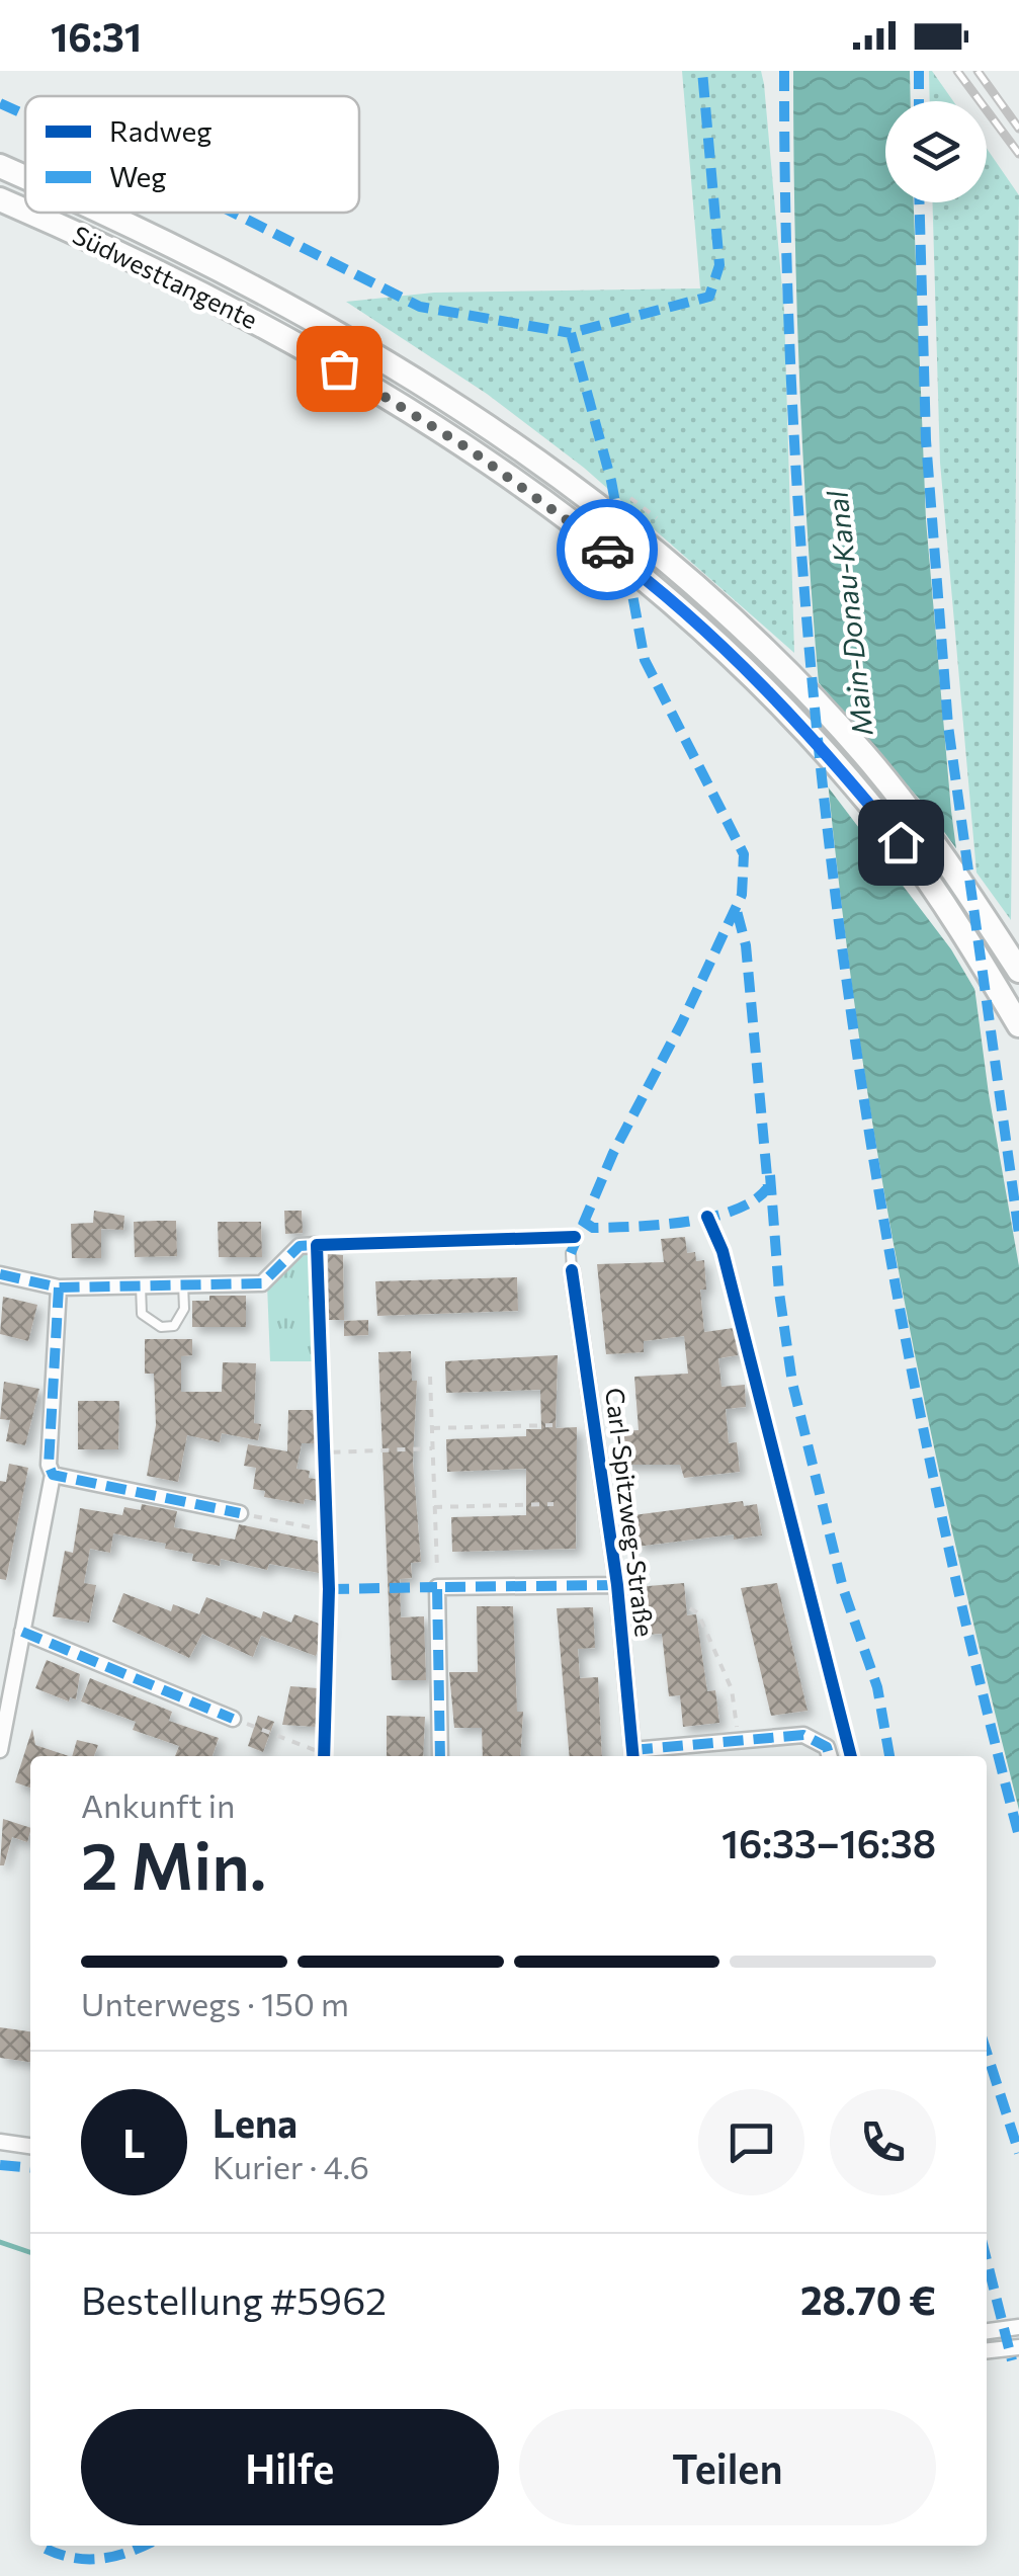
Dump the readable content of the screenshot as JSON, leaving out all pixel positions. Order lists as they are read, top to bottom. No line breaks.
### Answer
{"streets":{"highway":["Südwesttangente"],"street":["Carl-Spitzweg-Straße"]},"water":["Main-Donau-Kanal"],"legend":["Radweg","Weg"],"page":{"status":"16:31","heading":["2 Min.","Ankunft in","16:33–16:38"],"panel":["Lena","Kurier · 4.6","Bestellung #5962","28.70 €"],"bar":"Unterwegs · 150 m","round":"L","buttons":["Hilfe","Teilen"]}}
